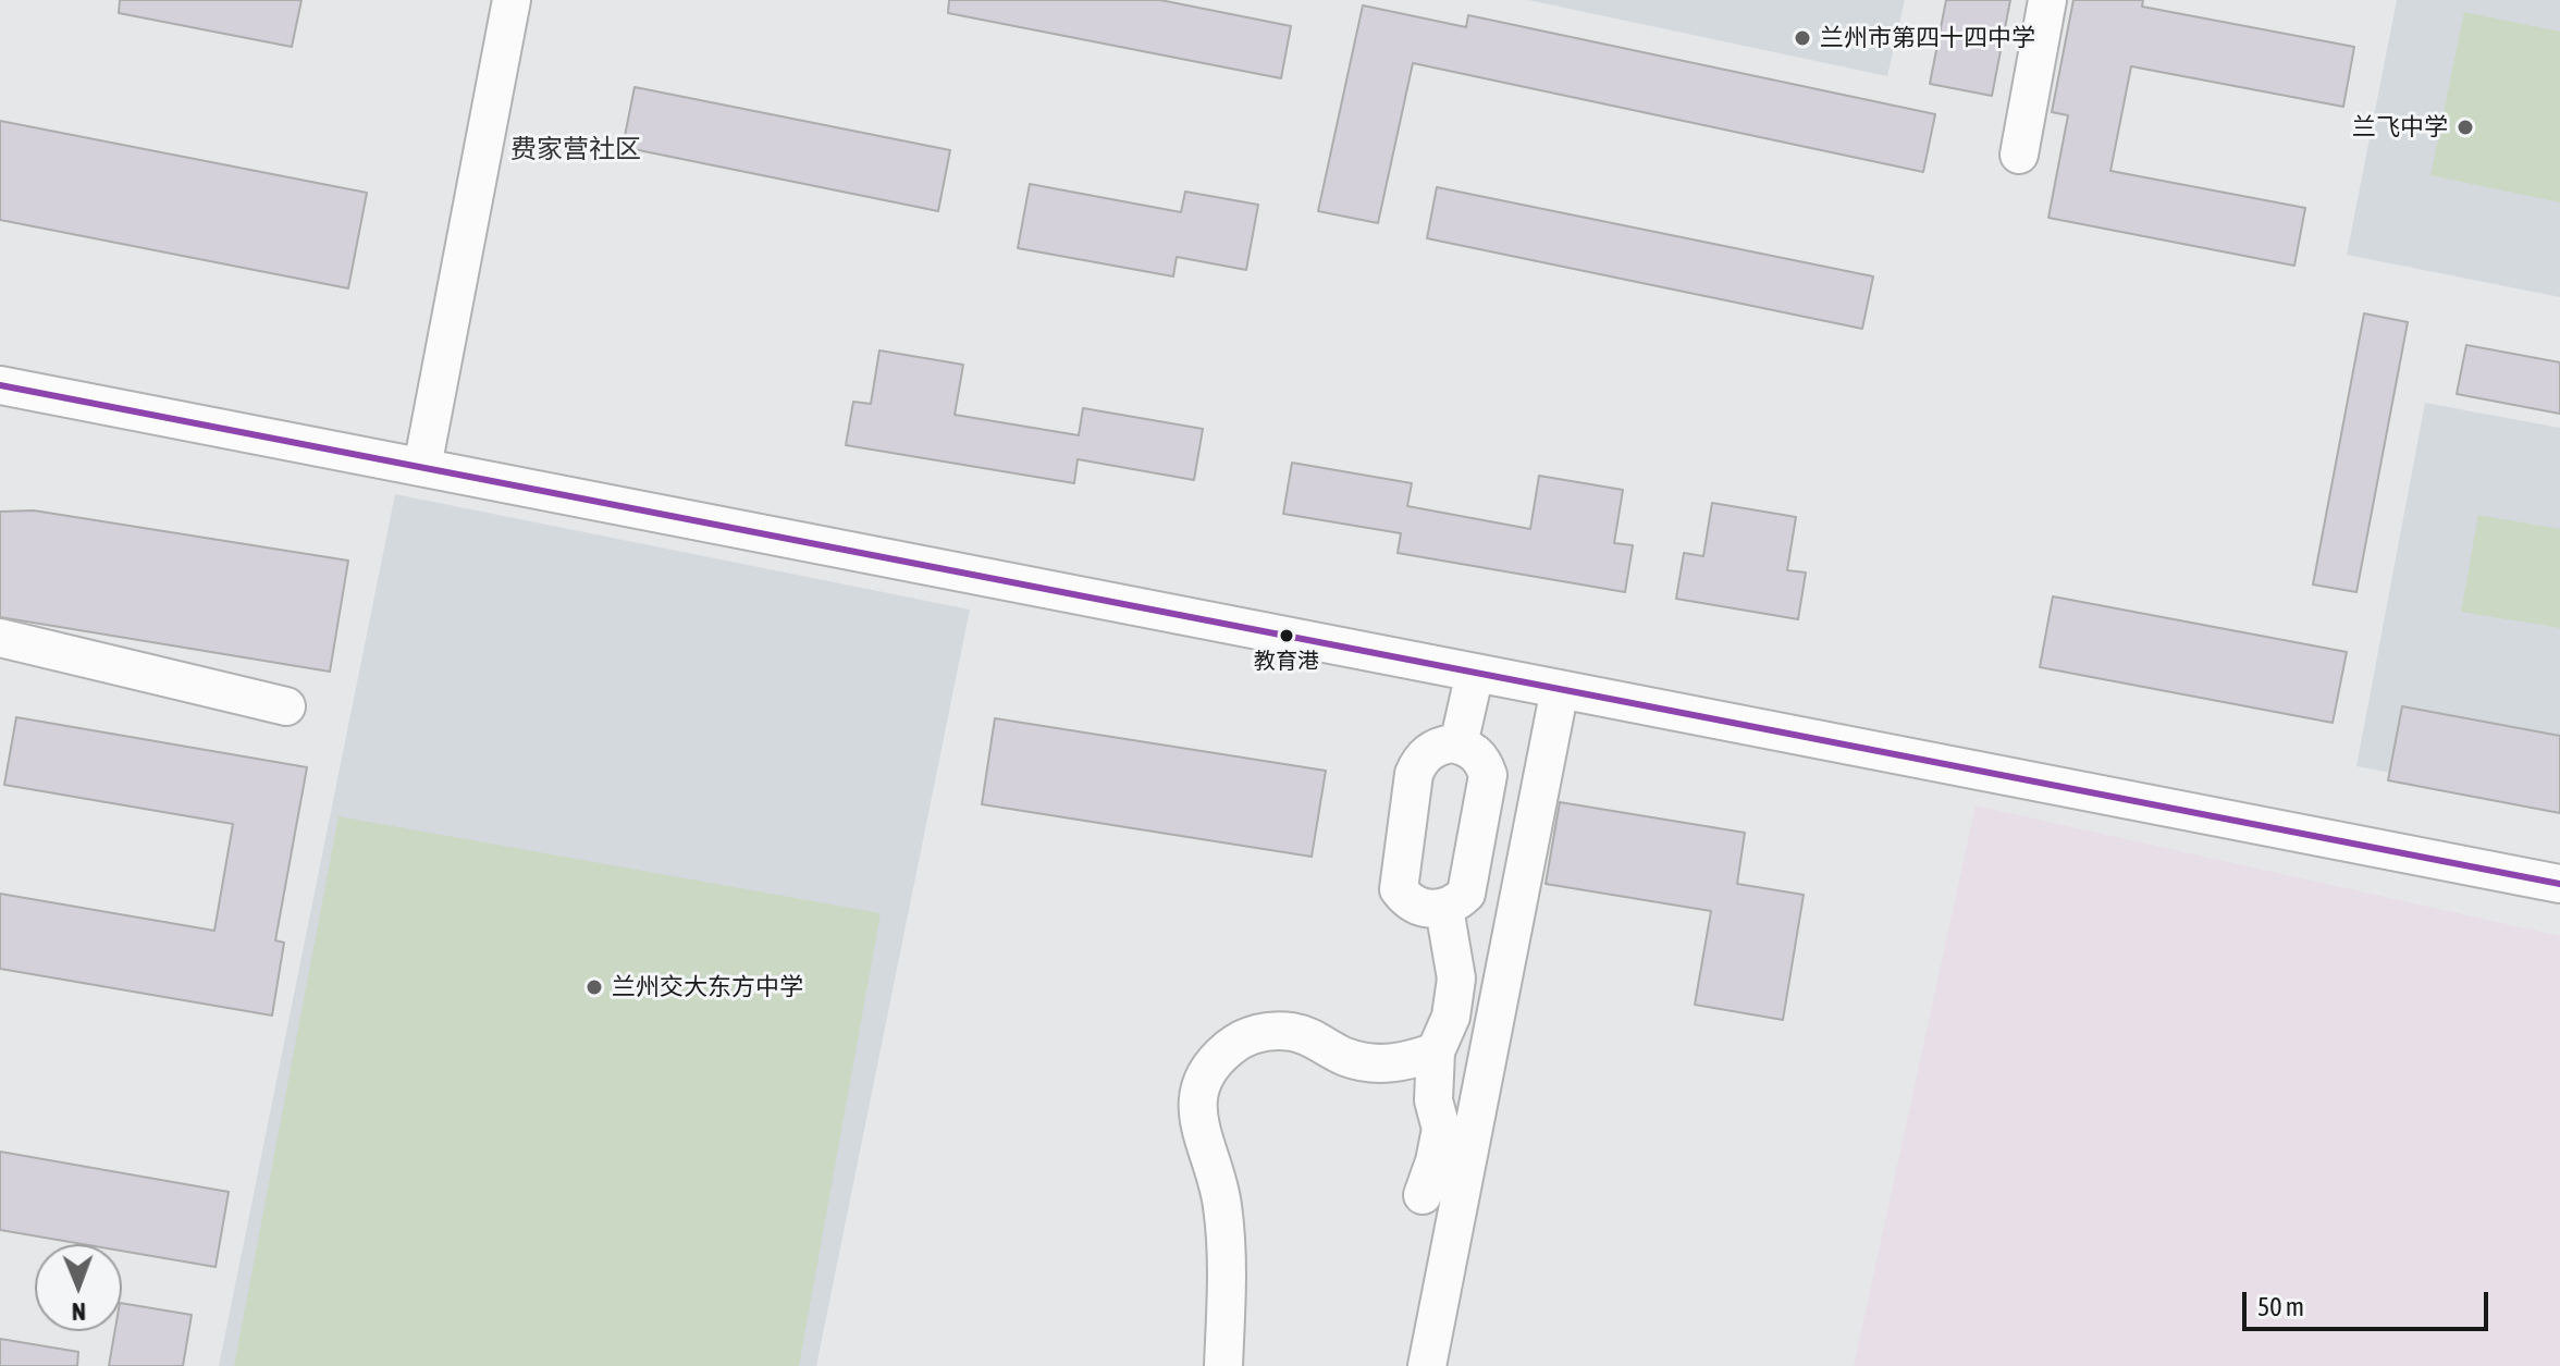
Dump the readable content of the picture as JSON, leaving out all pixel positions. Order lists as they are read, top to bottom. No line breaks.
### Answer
{"districts":["费家营社区"],"places":["兰州市第四十四中学","兰飞中学","教育港","兰州交大东方中学"],"scale_bar":"50 m","north":"bottom"}
